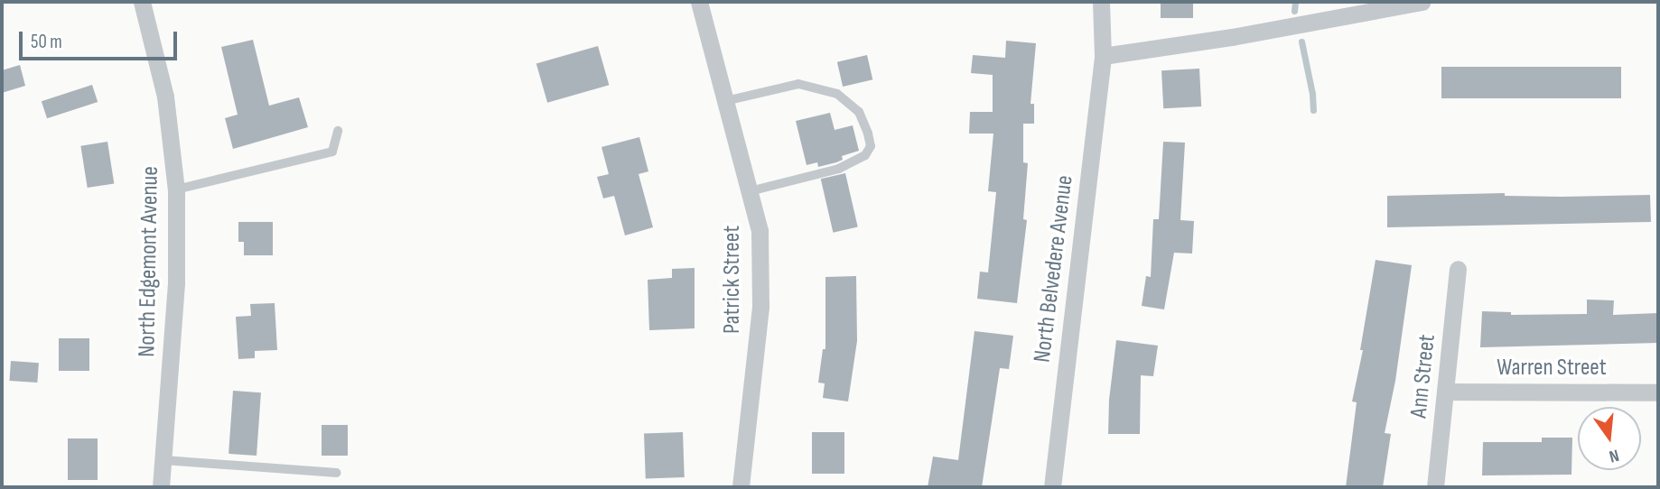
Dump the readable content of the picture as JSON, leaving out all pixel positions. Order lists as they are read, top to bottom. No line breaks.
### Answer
{"streets":{"street":["North Edgemont Avenue","North Belvedere Avenue","Patrick Street","Warren Street","Ann Street"]},"crossings":[["Warren Street","Ann Street"]],"scale_bar":"50 m","north":"bottom"}
